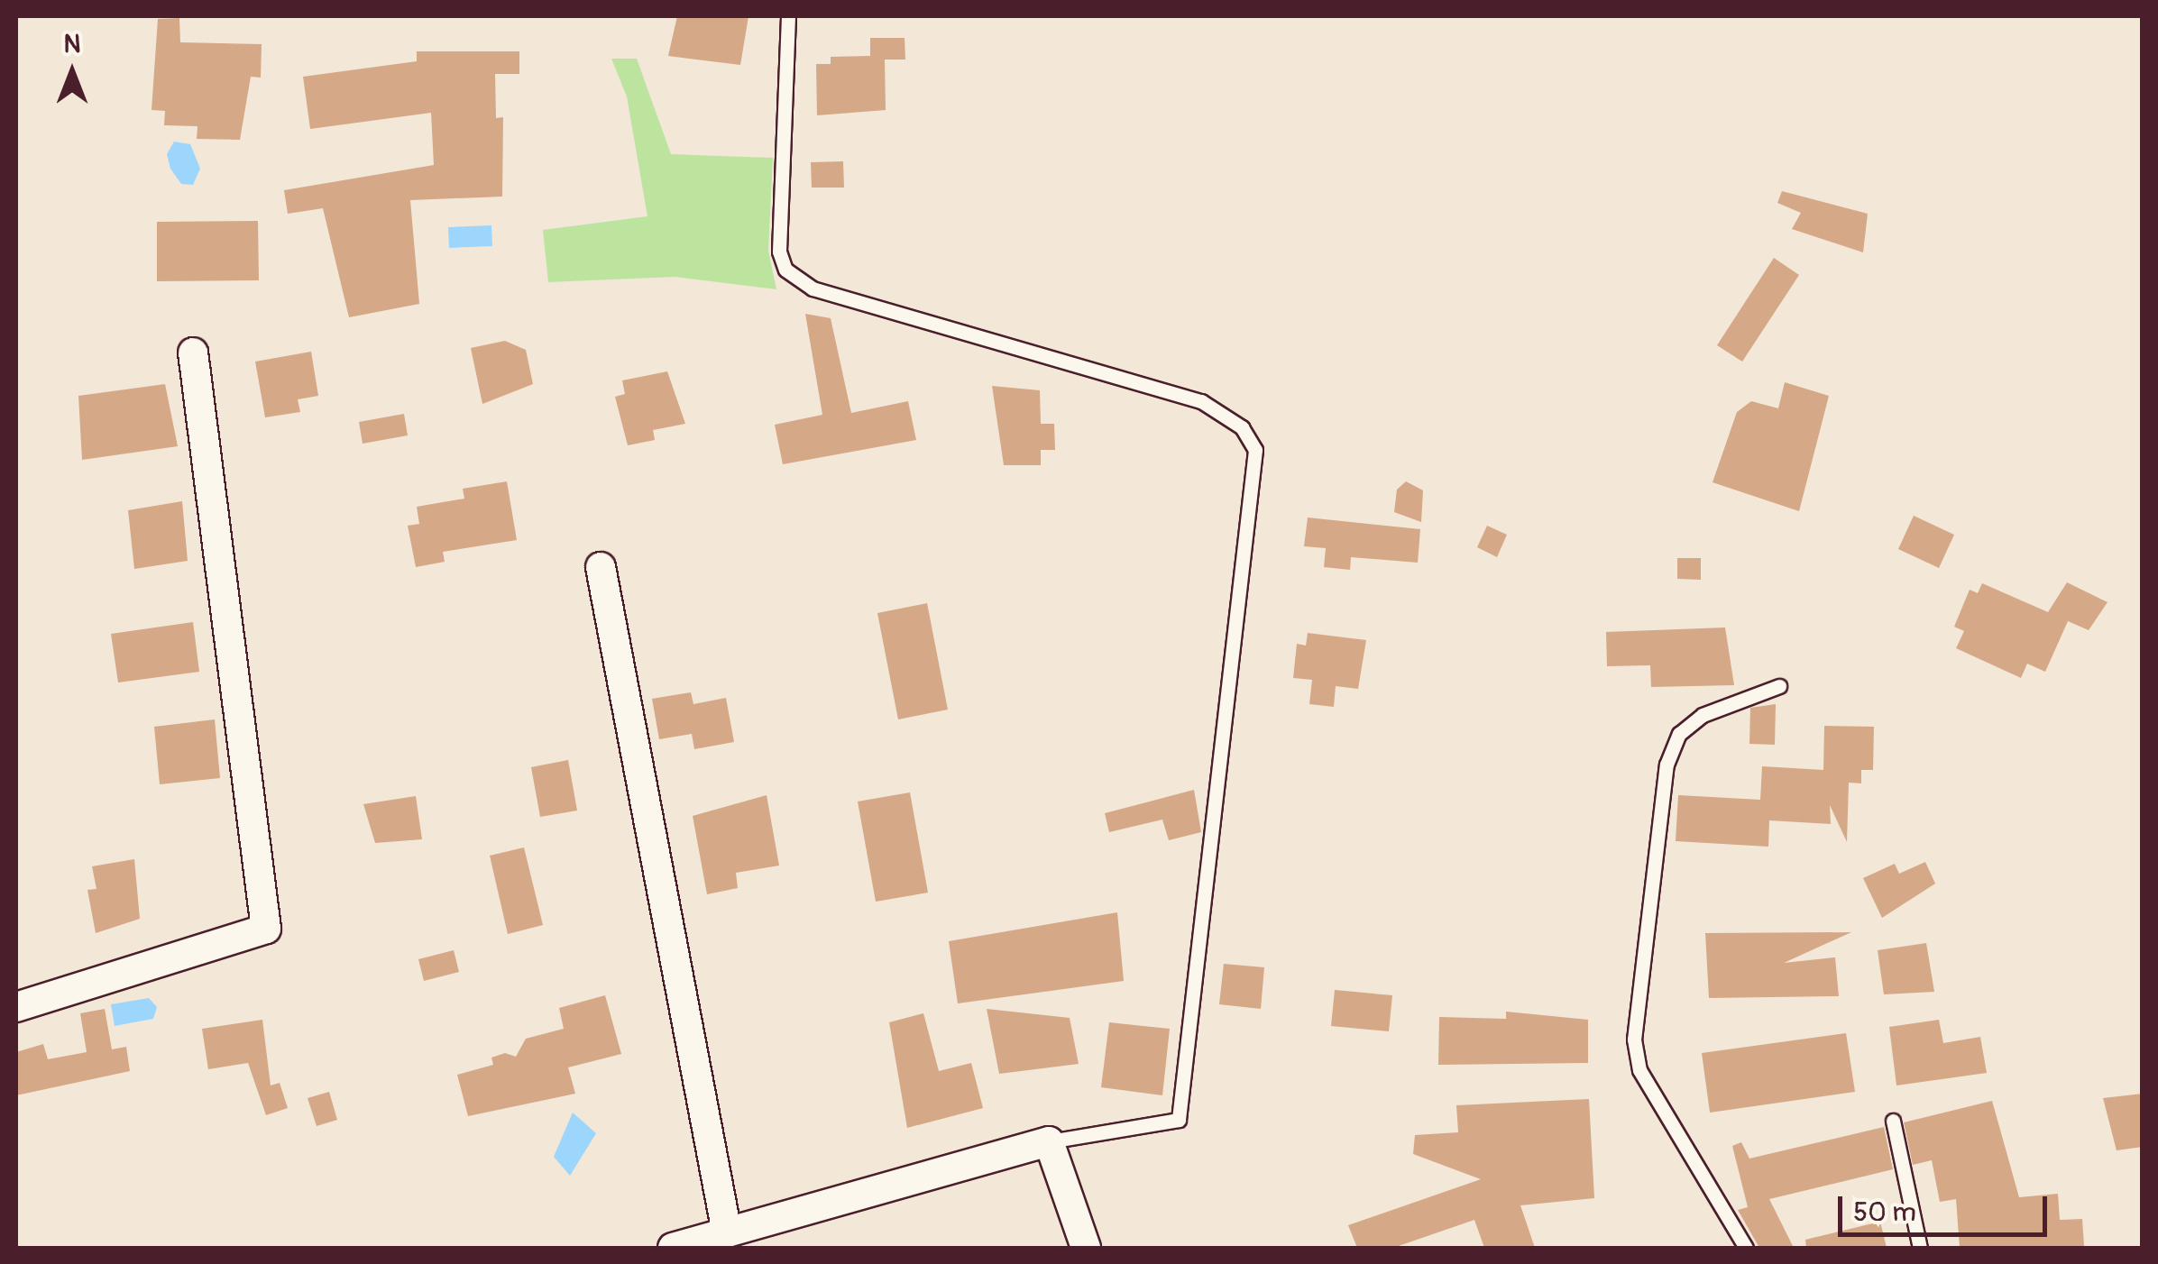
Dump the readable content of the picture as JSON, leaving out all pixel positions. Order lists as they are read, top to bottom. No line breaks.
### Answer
{"scale_bar":"50 m","north":"top"}
